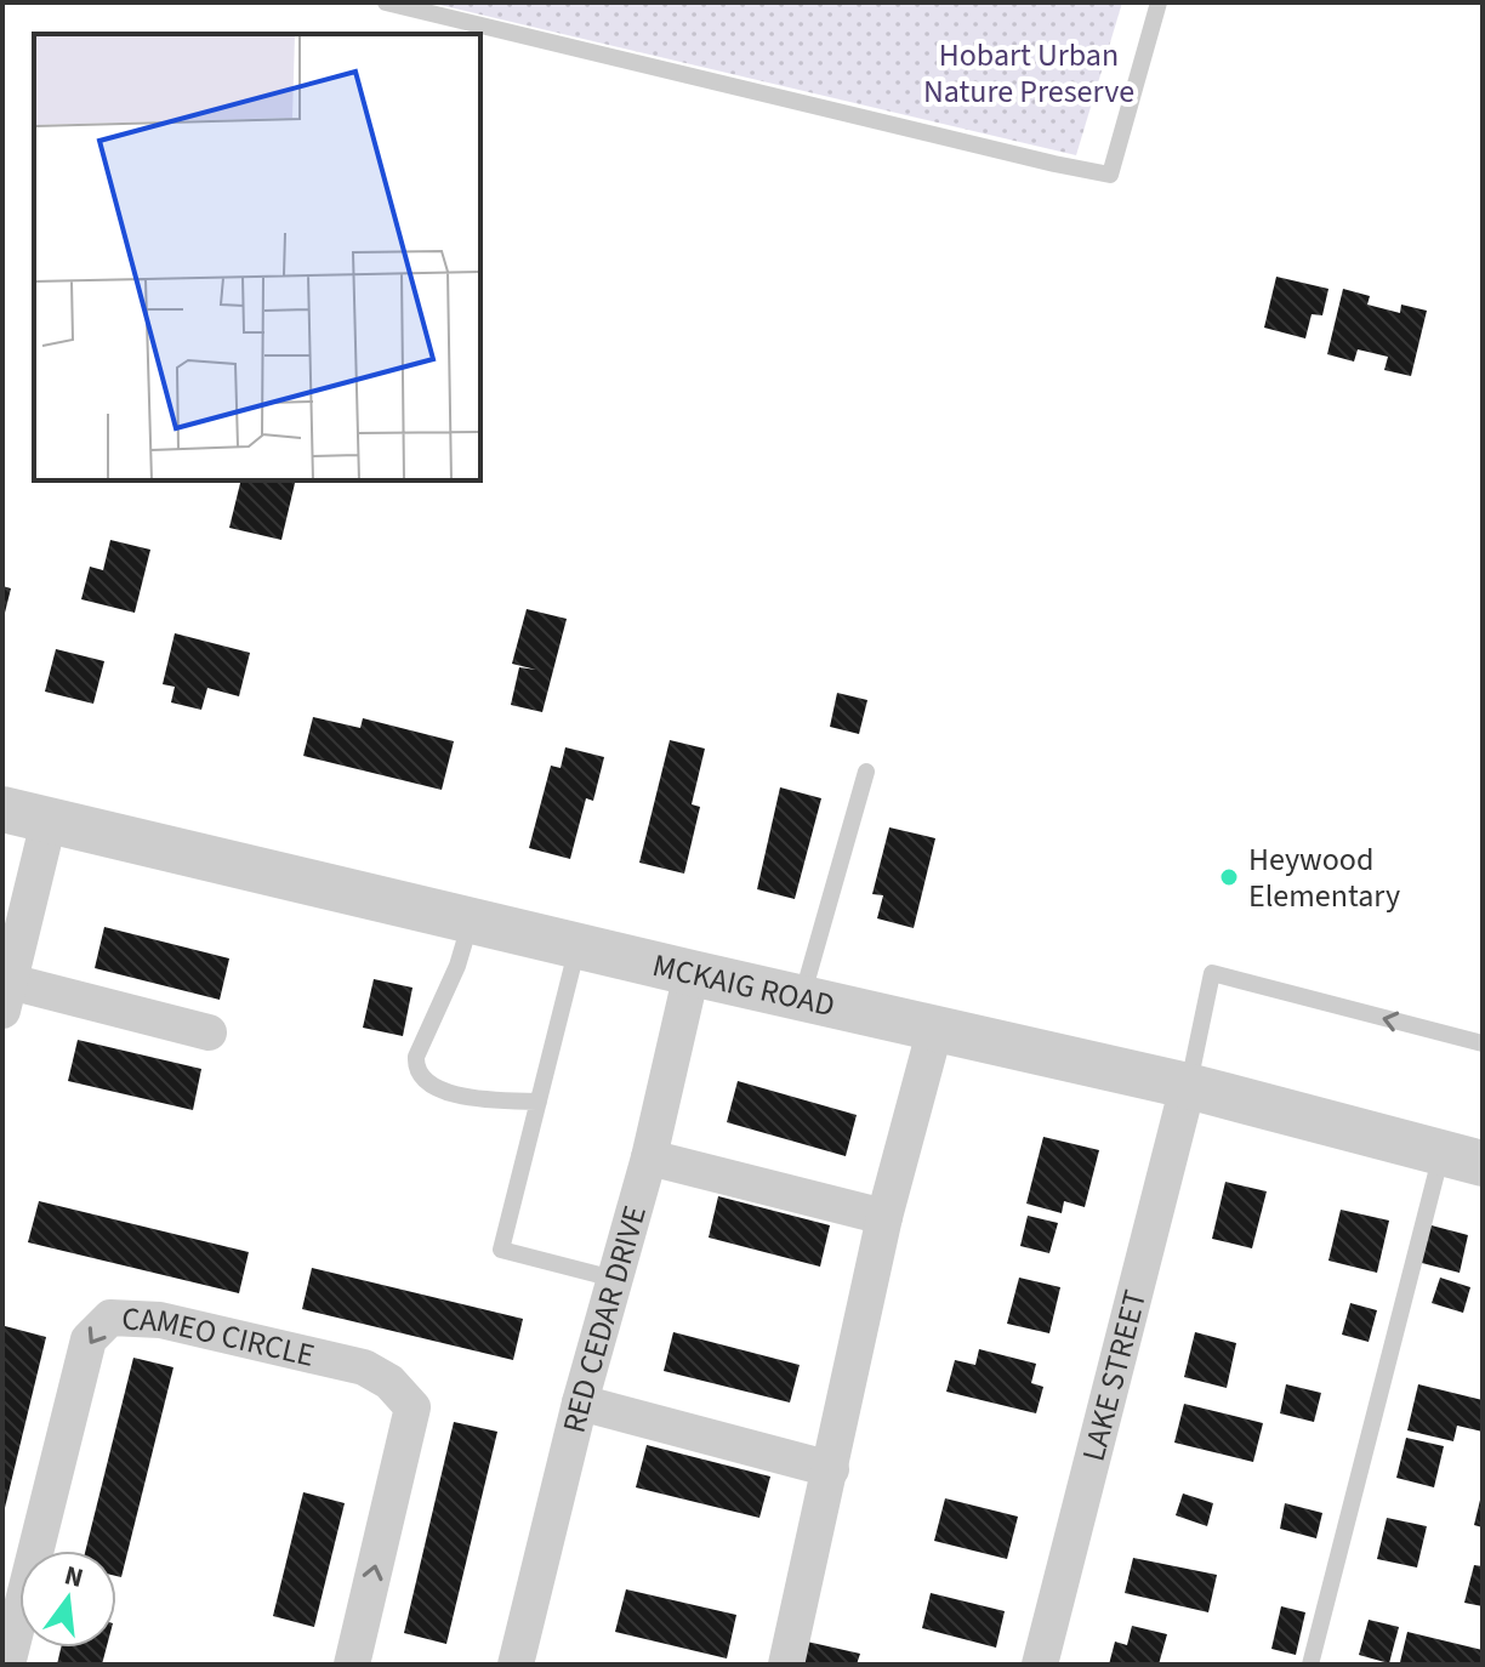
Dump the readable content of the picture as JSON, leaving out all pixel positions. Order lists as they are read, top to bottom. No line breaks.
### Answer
{"streets":{"street":["MCKAIG ROAD","RED CEDAR DRIVE","CAMEO CIRCLE","LAKE STREET"]},"crossings":[["MCKAIG ROAD","RED CEDAR DRIVE"],["MCKAIG ROAD","LAKE STREET"]],"parks":["Hobart Urban Nature Preserve"],"places":["Heywood Elementary"],"north":"top"}
